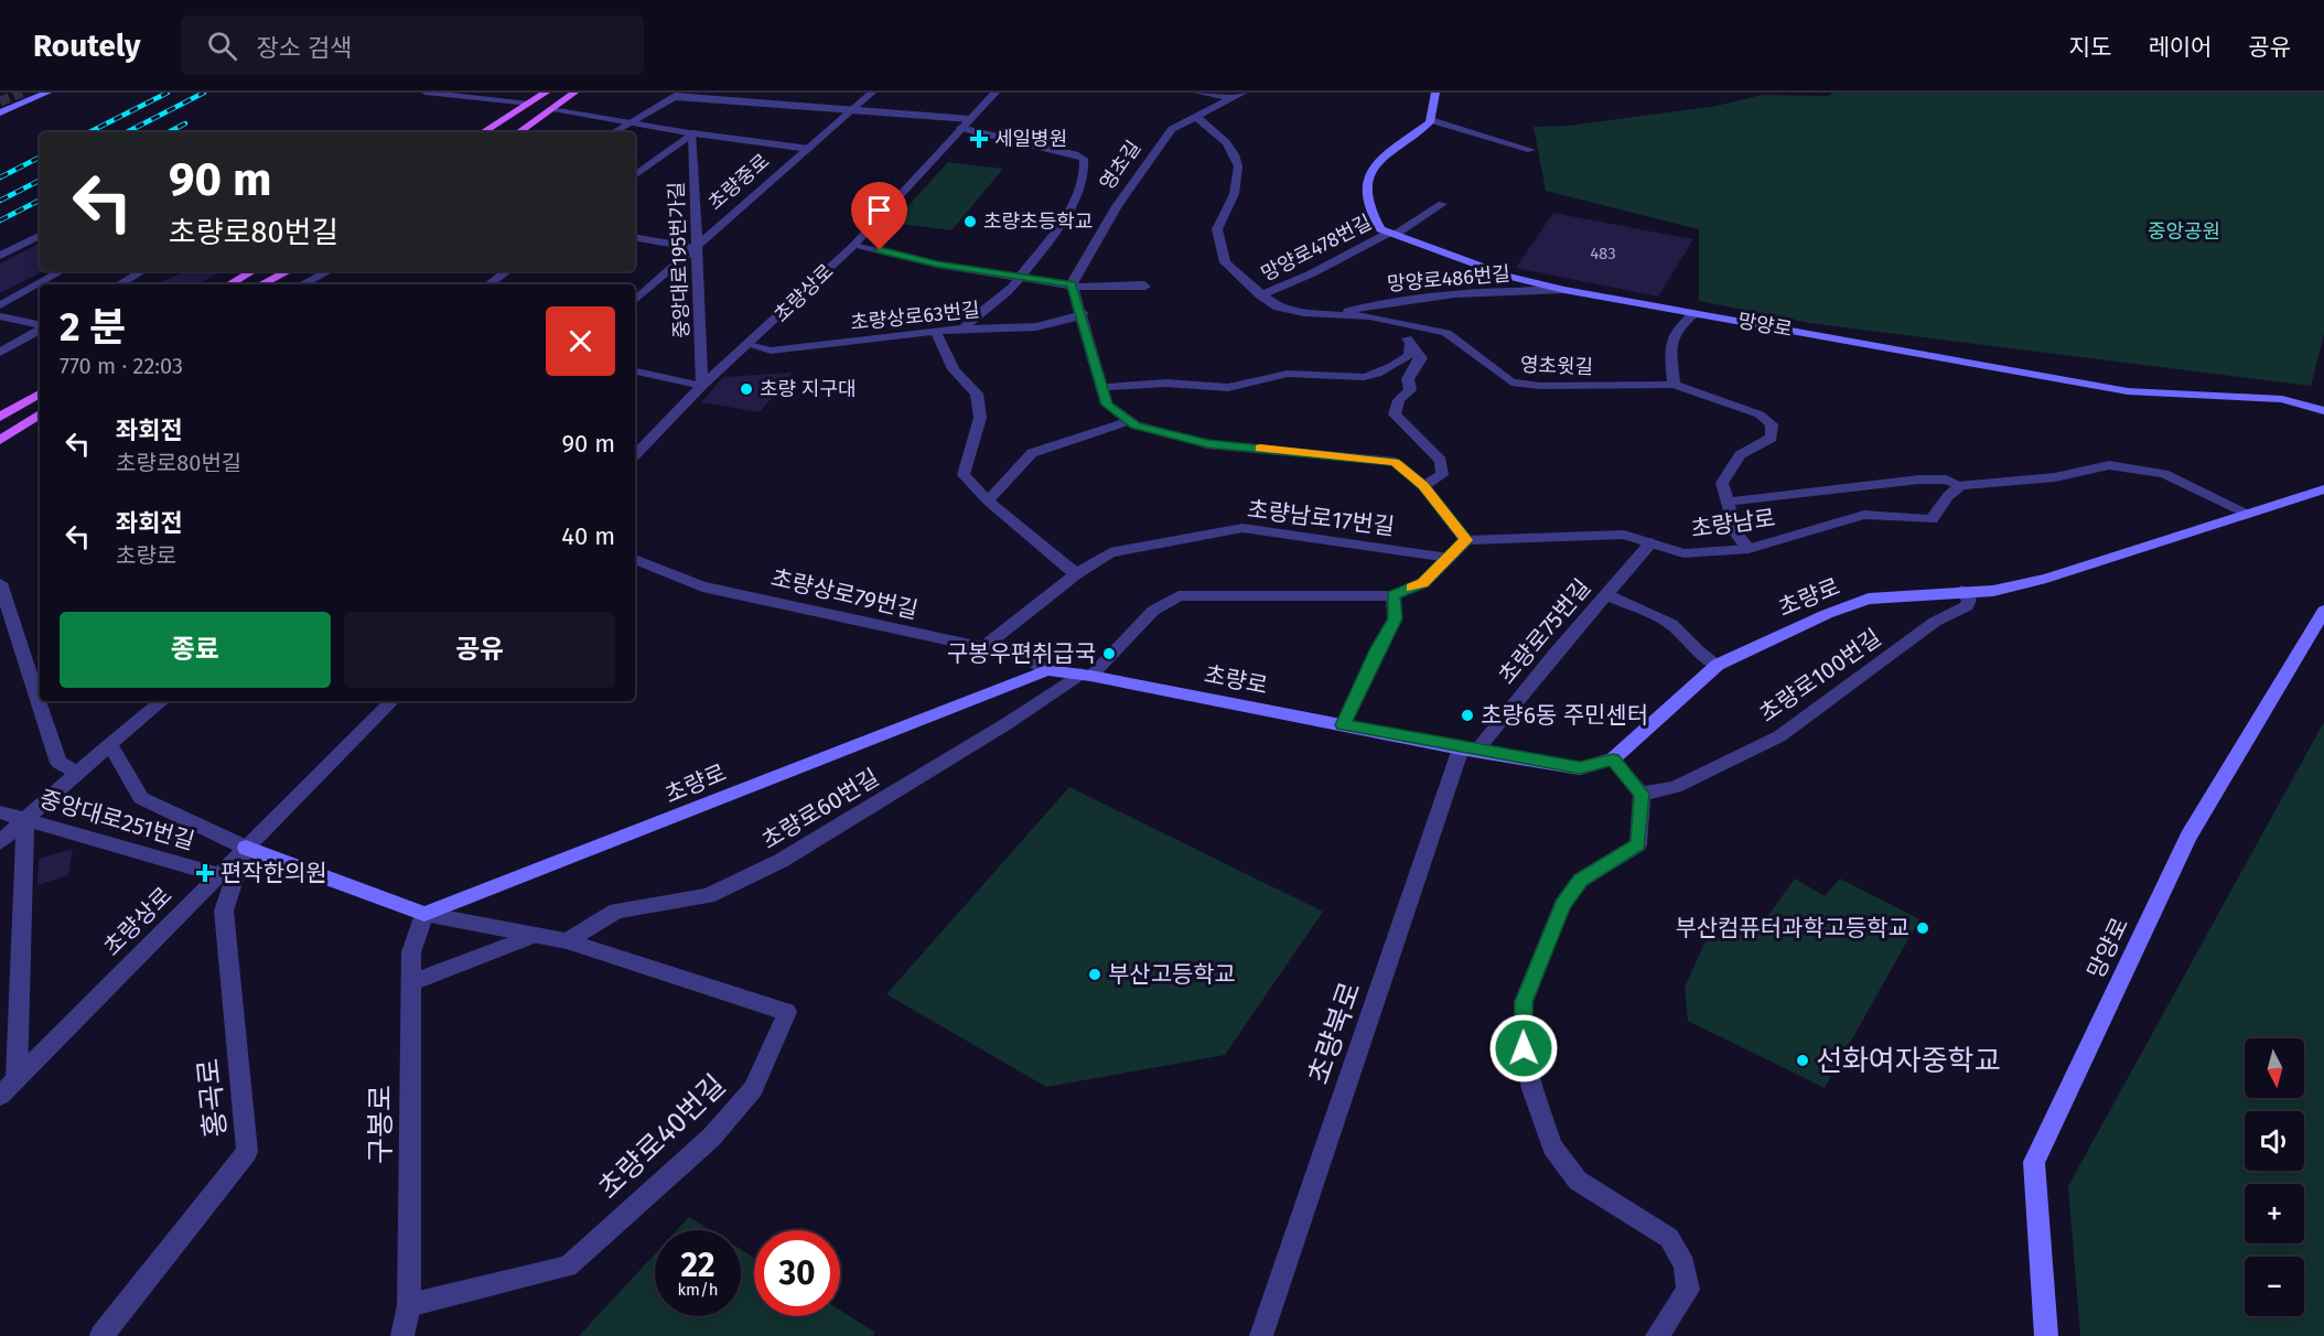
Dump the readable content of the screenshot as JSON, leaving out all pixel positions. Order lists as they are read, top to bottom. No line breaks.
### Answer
{"streets":{"main road":["망양로","초량로"],"street":["영초길","초량중로","망양로478번길","중앙대로195번가길","망양로486번길","초량상로","초량상로63번길","영초윗길","초량남로17번길","초량남로","초량상로79번길","초량로75번길","초량로100번길","초량로60번길","중앙대로251번길","초량북로","홍곡로","구봉로","초량로40번길"]},"crossings":[["영초길","영초윗길"],["초량중로","중앙대로195번가길"],["망양로478번길","망양로"],["망양로478번길","영초윗길"],["중앙대로195번가길","초량상로"],["망양로486번길","망양로"],["망양로486번길","영초윗길"],["초량상로","초량상로63번길"],["초량상로","중앙대로251번길"],["초량상로","홍곡로"],["영초윗길","초량남로"],["초량남로17번길","초량상로79번길"],["초량남로","초량로75번길"],["초량상로79번길","초량로"],["초량로","초량로75번길"],["초량로","초량로100번길"],["초량로","초량로60번길"],["초량로","초량북로"],["초량로","구봉로"],["초량로","초량로40번길"],["초량로75번길","초량북로"],["초량로60번길","초량로40번길"],["구봉로","초량로40번길"]],"parks":["중앙공원"],"places":{"health":["세일병원","편작한의원"],"other":["초량초등학교","초량 지구대","구봉우편취급국","초량6동 주민센터","부산컴퓨터과학고등학교","부산고등학교","선화여자중학교"]},"house_numbers":["483"],"north":"bottom","page":{"header":"Routely","search":"장소 검색","nav":["지도","레이어","공유"],"turn":["90 m","초량로80번길"],"heading":["2 분","770 m · 22:03"],"list":[{"name":"좌회전","note":"초량로80번길","value":"90 m"},{"name":"좌회전","note":"초량로","value":"40 m"}],"buttons":["종료","공유"],"map_buttons":["+","−"],"speed":"22 km/h","limit":"30"}}
